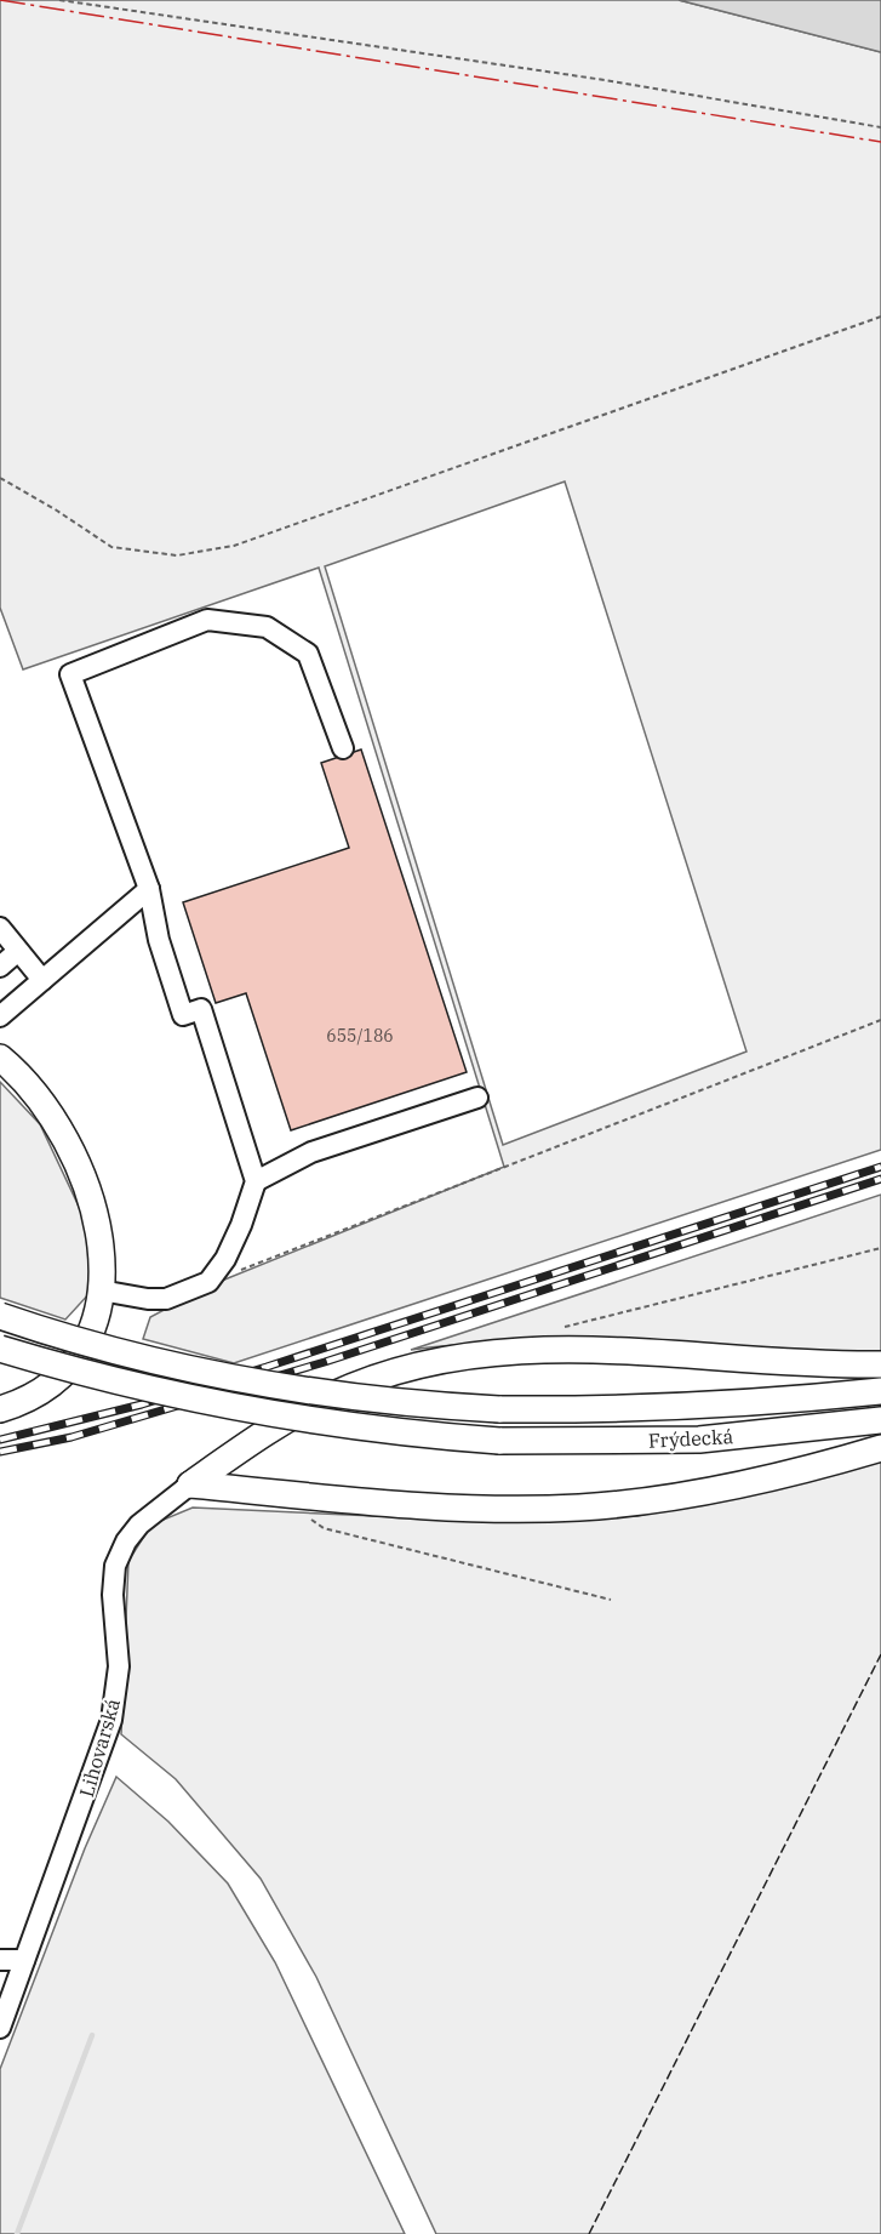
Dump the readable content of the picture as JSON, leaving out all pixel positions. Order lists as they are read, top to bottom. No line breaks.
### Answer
{"streets":{"main road":["Frýdecká"],"street":["Lihovarská"]},"house_numbers":["655/186"]}
